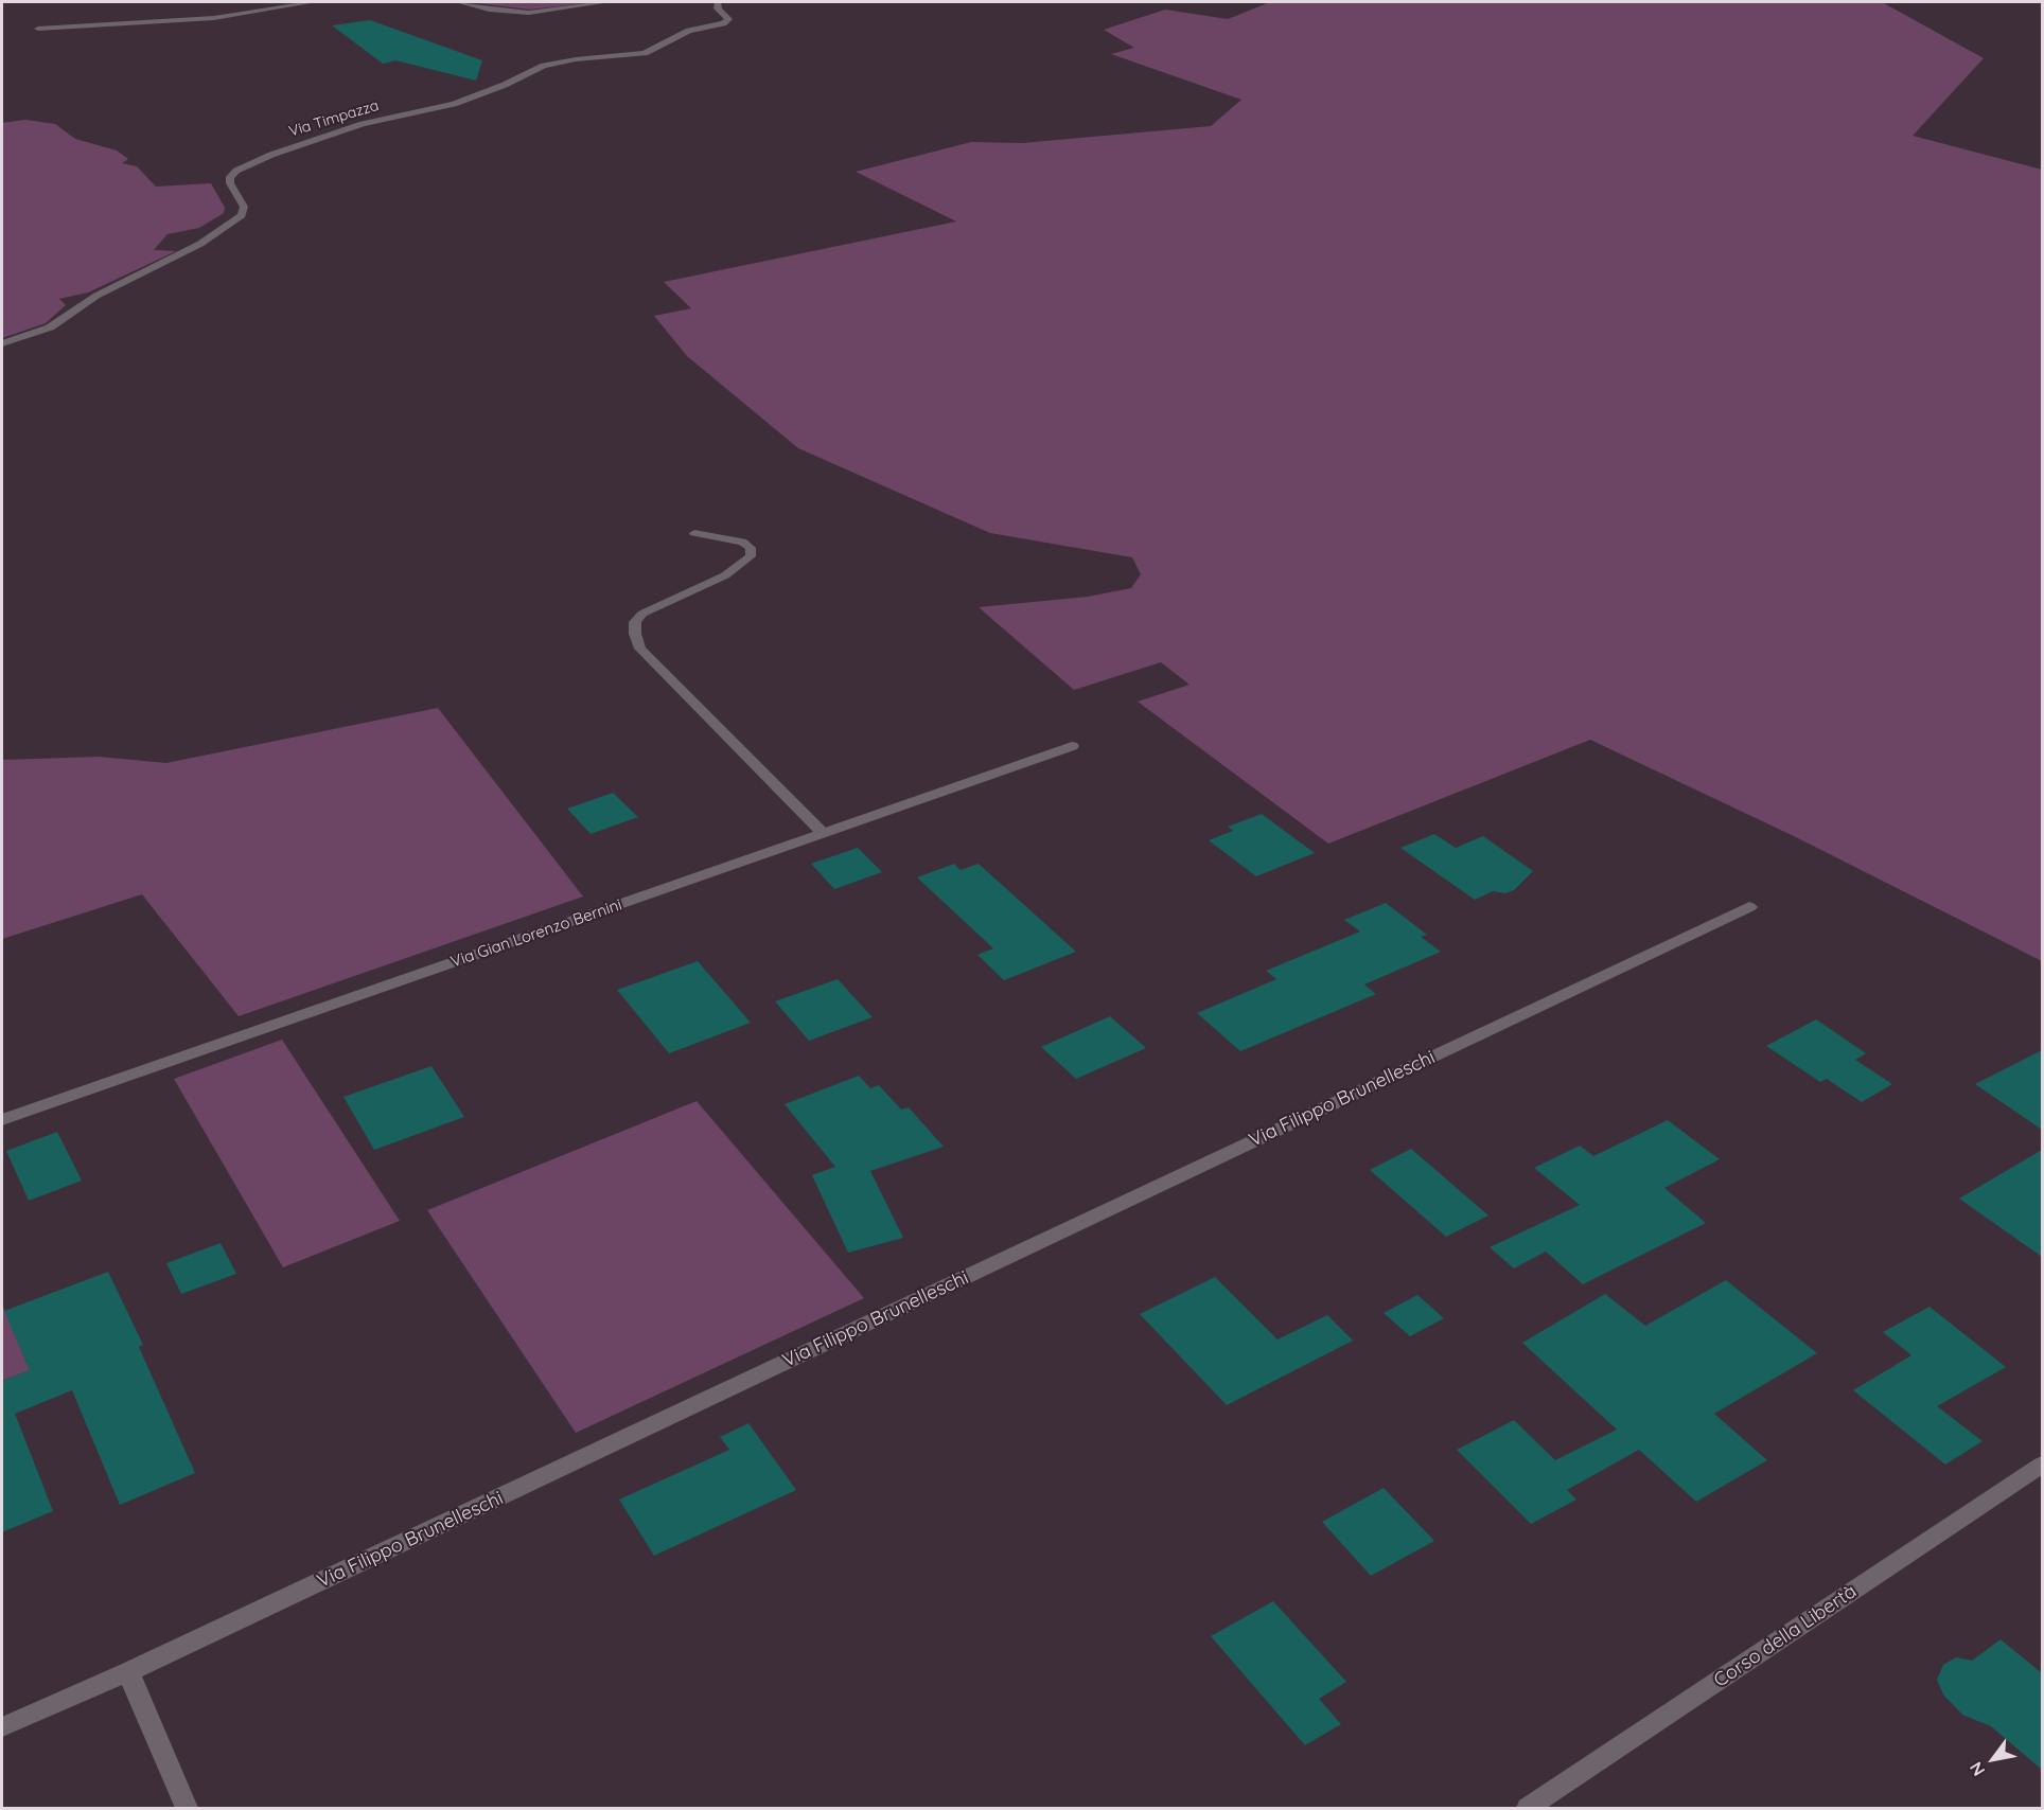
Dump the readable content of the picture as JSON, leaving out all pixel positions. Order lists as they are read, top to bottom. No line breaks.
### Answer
{"streets":{"street":["Via Timpazza","Via Gian Lorenzo Bernini","Via Filippo Brunelleschi","Corso della Libertà"]},"north":"bottom left"}
